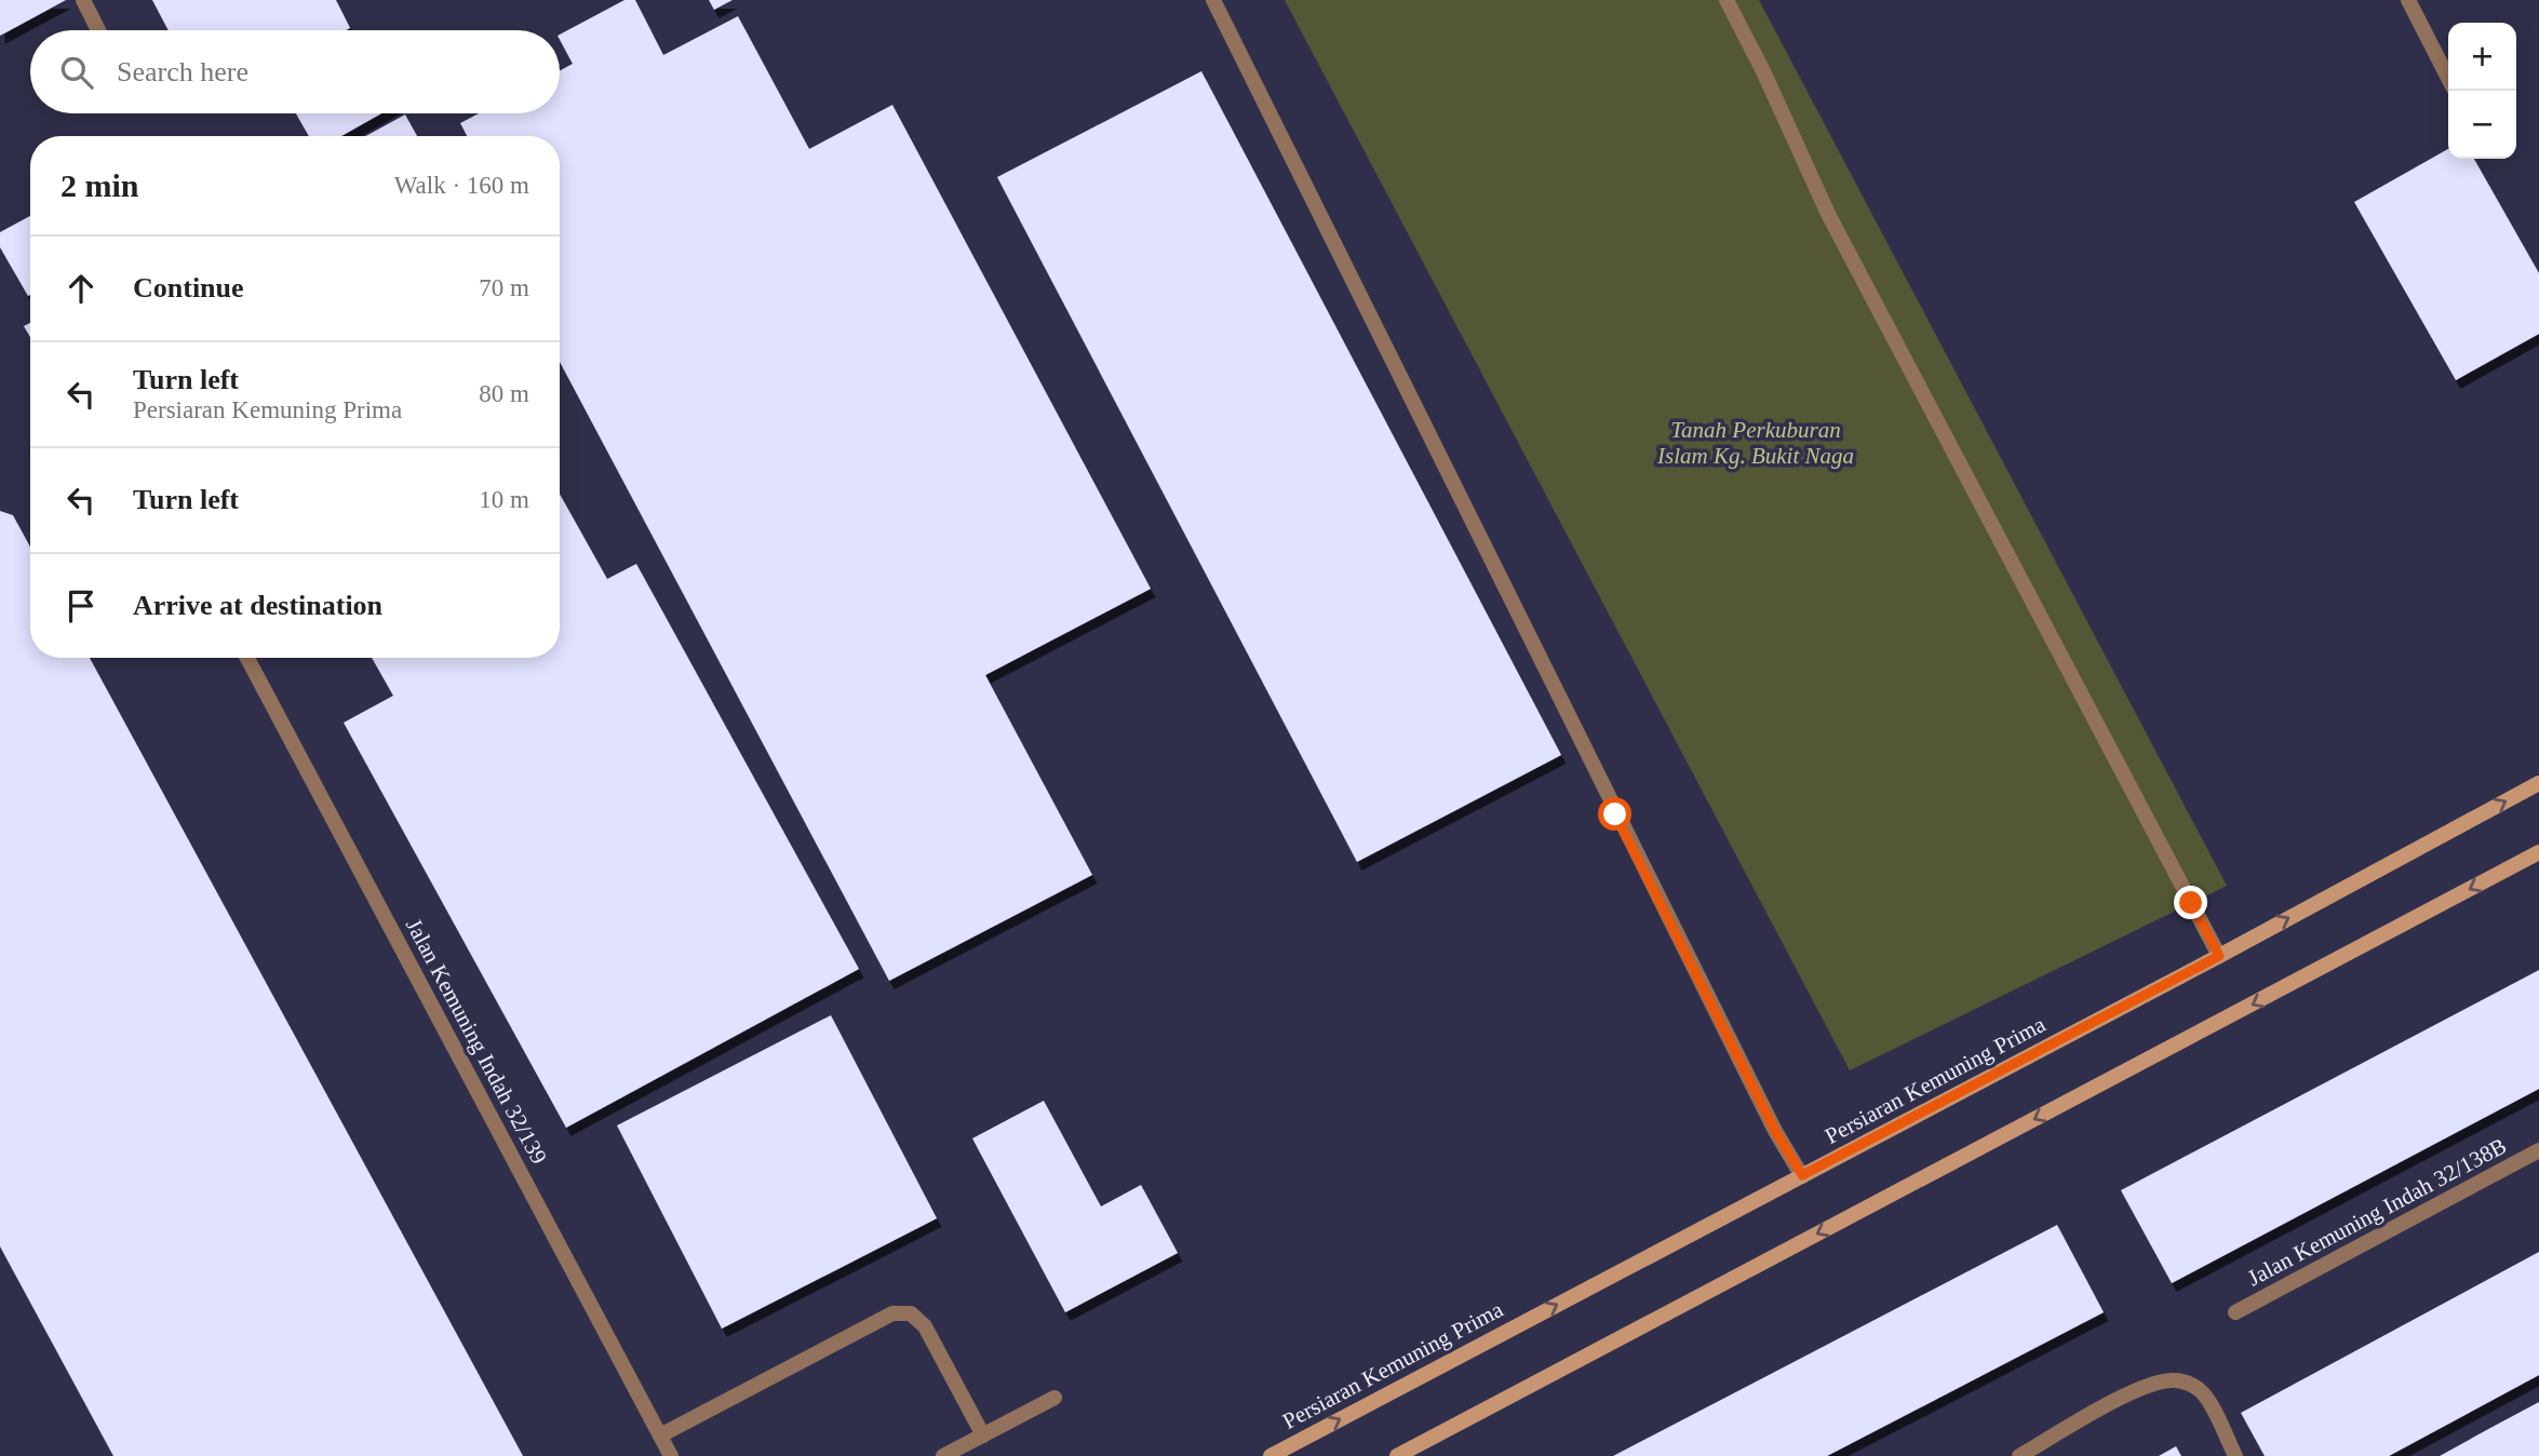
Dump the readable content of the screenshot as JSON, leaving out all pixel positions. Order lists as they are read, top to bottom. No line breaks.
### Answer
{"streets":{"street":["Jalan Kemuning Indah 32/139","Persiaran Kemuning Prima","Jalan Kemuning Indah 32/138B"]},"parks":["Tanah Perkuburan Islam Kg. Bukit Naga"],"page":{"map_buttons":["+","−"],"search":"Search here","heading":["2 min","Walk · 160 m"],"list":[["Continue","70 m"],["Turn left","Persiaran Kemuning Prima","80 m"],["Turn left","10 m"],"Arrive at destination"]}}
